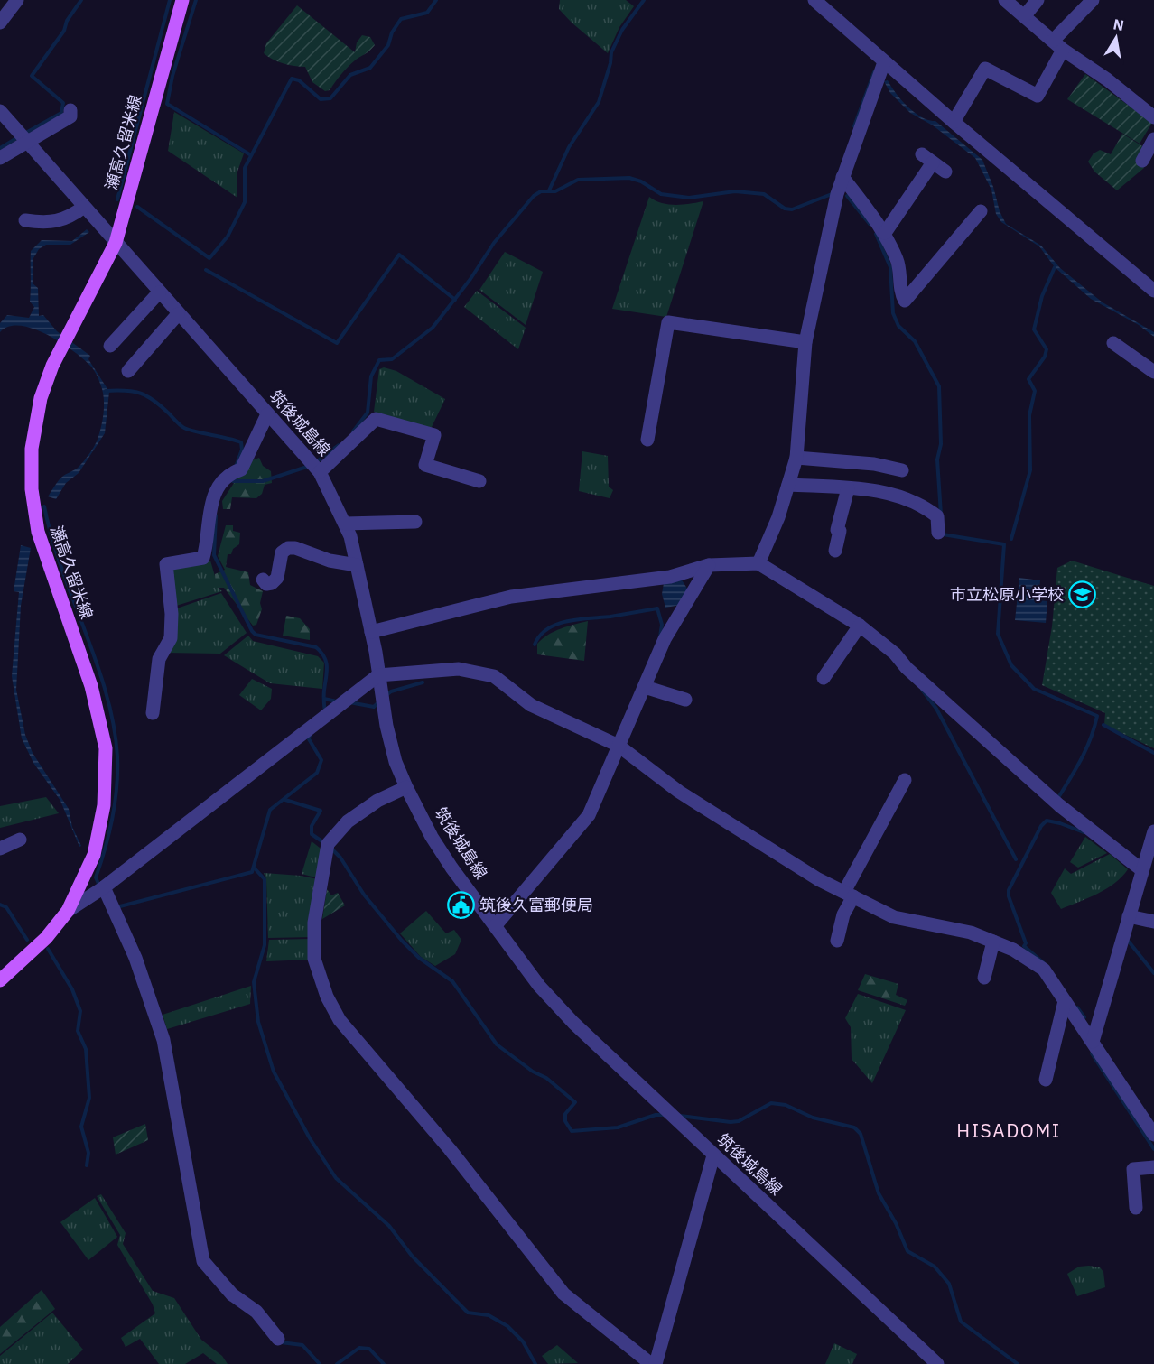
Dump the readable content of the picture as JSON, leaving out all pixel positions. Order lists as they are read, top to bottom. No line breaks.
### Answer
{"streets":{"main road":["瀬高久留米線"],"street":["筑後城島線"]},"crossings":[["瀬高久留米線","筑後城島線"]],"districts":["HISADOMI"],"places":{"school or university":["市立松原小学校"],"public building":["筑後久富郵便局"]},"north":"top"}
